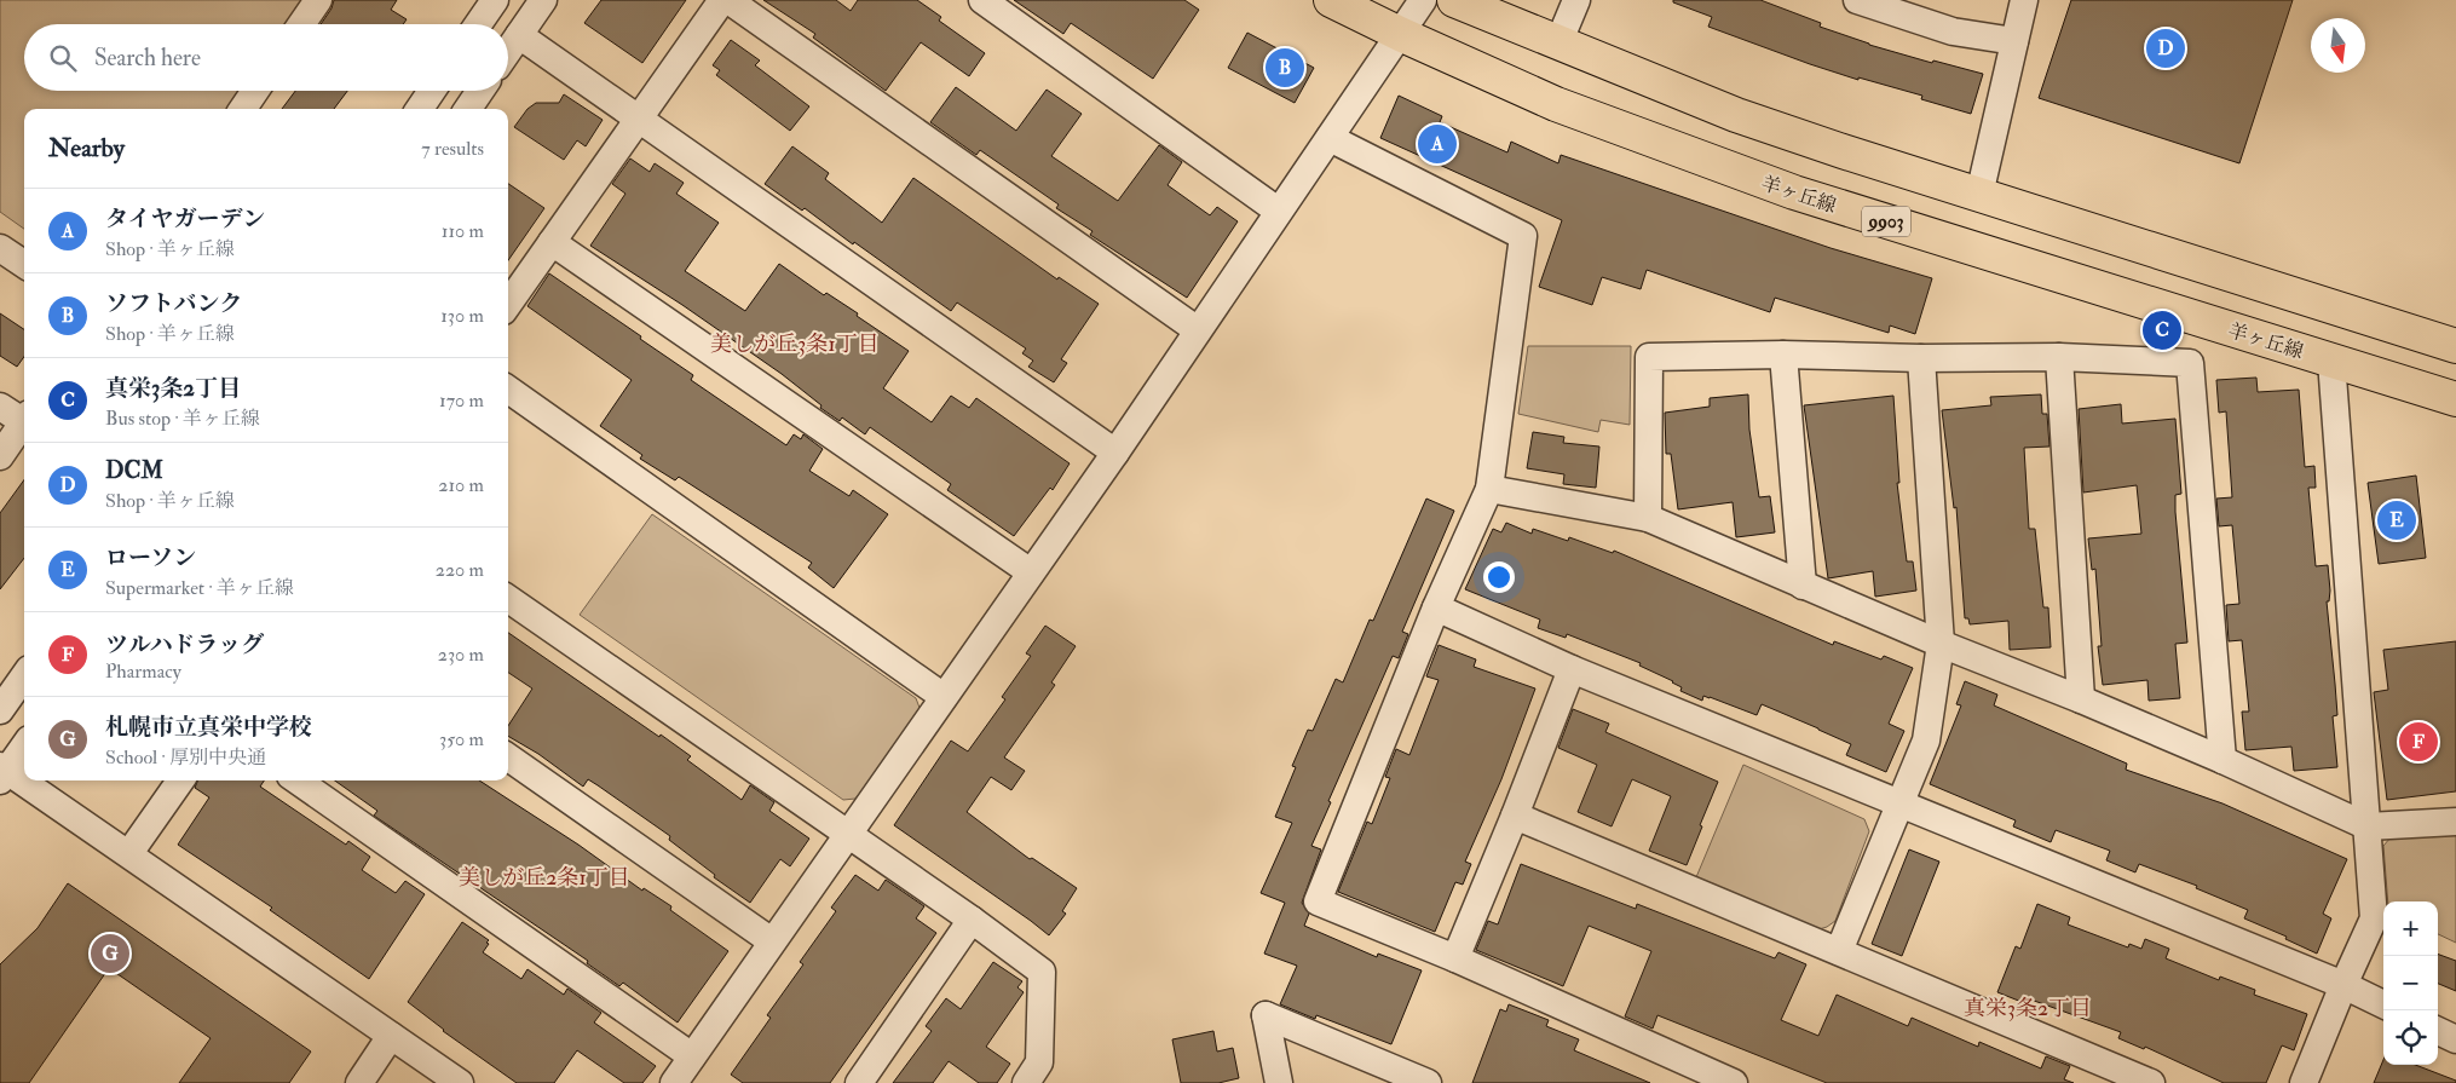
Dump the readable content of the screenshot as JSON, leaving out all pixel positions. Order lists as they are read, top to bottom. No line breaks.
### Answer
{"streets":{"main road":["羊ヶ丘線","9903"]},"districts":["美しが丘3条1丁目","美しが丘2条1丁目","真栄3条2丁目"],"north":"bottom","page":{"search":"Search here","pins":["D","B","A","C","E","F","G"],"heading":["Nearby","7 results"],"list":[{"mark":"A","name":"タイヤガーデン","note":"Shop · 羊ヶ丘線","value":"110 m"},{"mark":"B","name":"ソフトバンク","note":"Shop · 羊ヶ丘線","value":"130 m"},{"mark":"C","name":"真栄3条2丁目","note":"Bus stop · 羊ヶ丘線","value":"170 m"},{"mark":"D","name":"DCM","note":"Shop · 羊ヶ丘線","value":"210 m"},{"mark":"E","name":"ローソン","note":"Supermarket · 羊ヶ丘線","value":"220 m"},{"mark":"F","name":"ツルハドラッグ","note":"Pharmacy","value":"230 m"},{"mark":"G","name":"札幌市立真栄中学校","note":"School · 厚別中央通","value":"350 m"}],"map_buttons":["+","−"]}}
